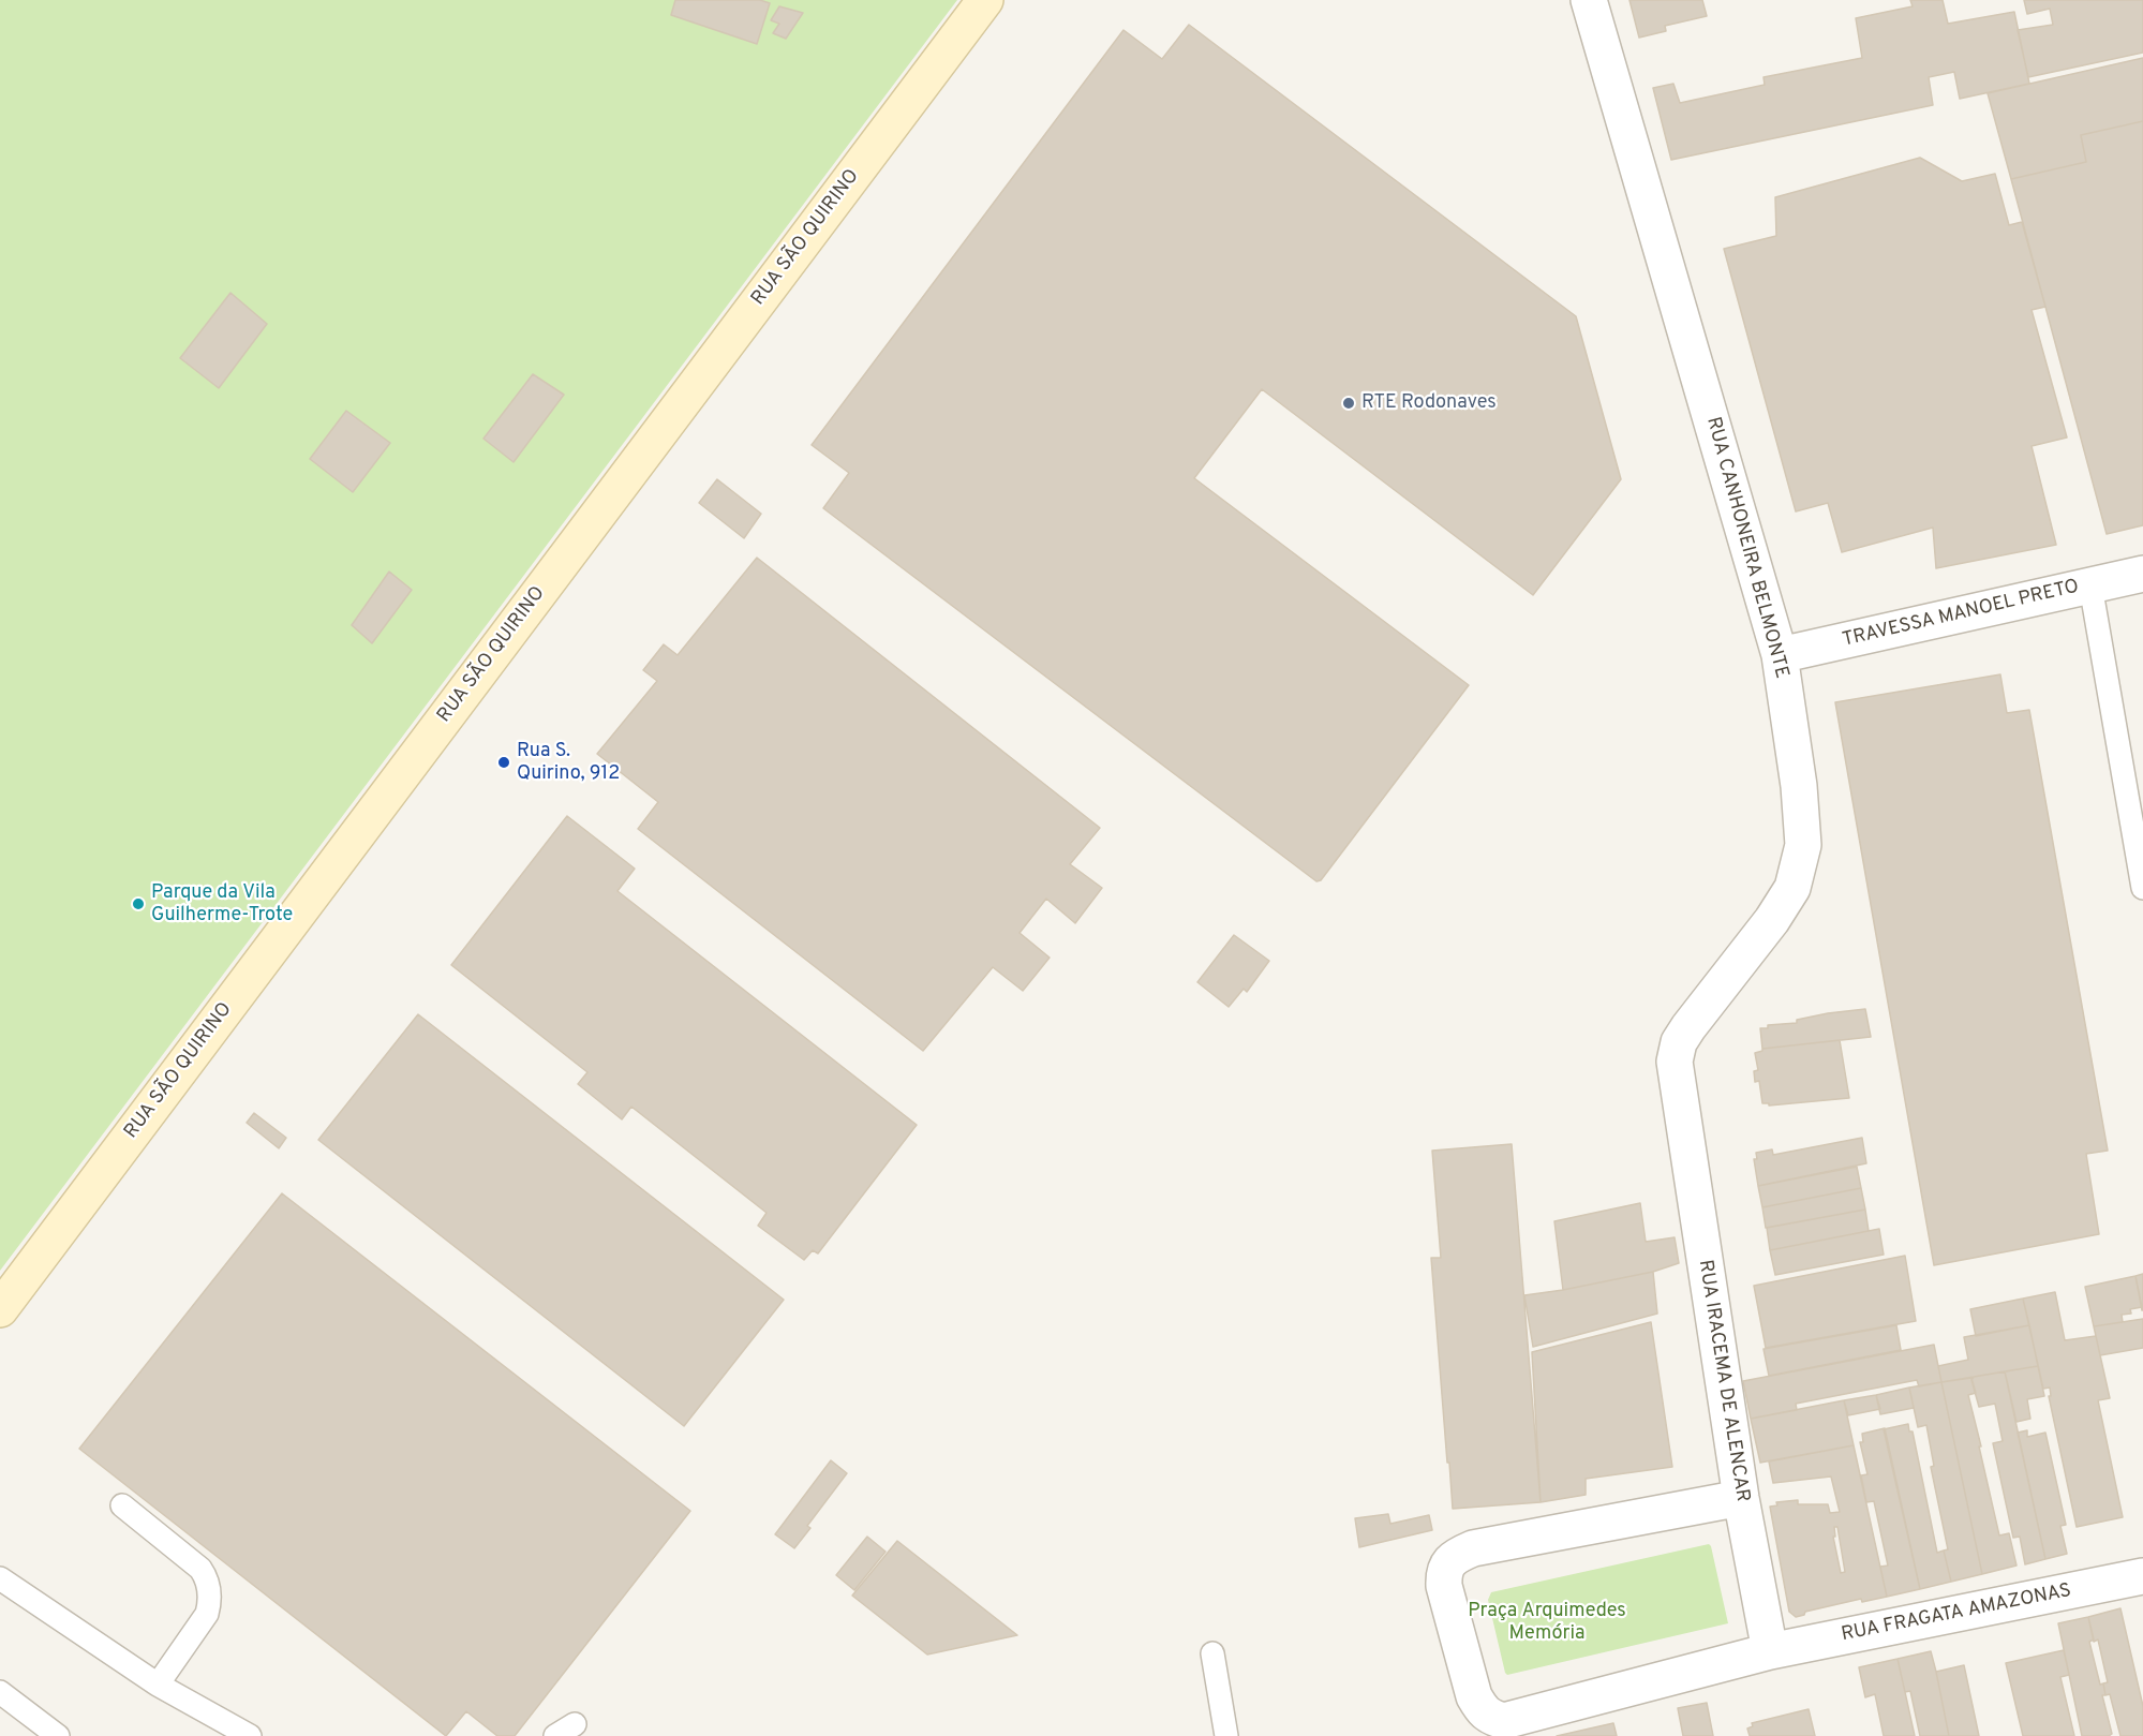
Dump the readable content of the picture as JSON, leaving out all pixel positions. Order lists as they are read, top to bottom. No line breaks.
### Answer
{"streets":{"street":["RUA SÃO QUIRINO","RUA CANHONEIRA BELMONTE","TRAVESSA MANOEL PRETO","RUA IRACEMA DE ALENCAR","RUA FRAGATA AMAZONAS"]},"crossings":[["RUA CANHONEIRA BELMONTE","TRAVESSA MANOEL PRETO"],["RUA CANHONEIRA BELMONTE","RUA IRACEMA DE ALENCAR"],["RUA IRACEMA DE ALENCAR","RUA FRAGATA AMAZONAS"]],"parks":["Praça Arquimedes Memória"],"places":["RTE Rodonaves","Rua S. Quirino, 912","Parque da Vila Guilherme-Trote"]}
